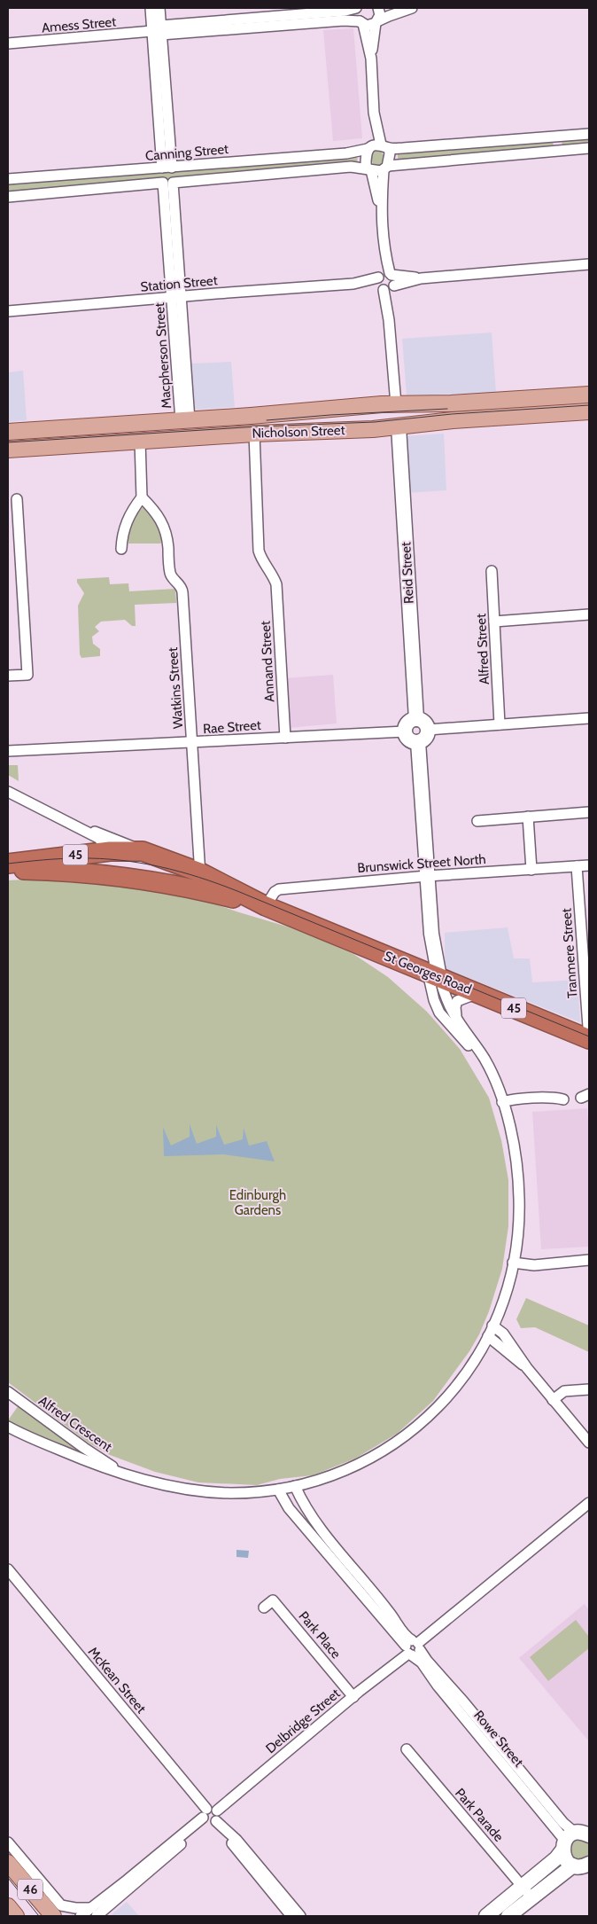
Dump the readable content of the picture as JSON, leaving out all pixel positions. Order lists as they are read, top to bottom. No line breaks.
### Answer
{"streets":{"highway":["45","St Georges Road"],"main road":["Nicholson Street","46"],"street":["Amess Street","Canning Street","Station Street","Macpherson Street","Reid Street","Alfred Street","Annand Street","Watkins Street","Rae Street","Brunswick Street North","Tranmere Street","Alfred Crescent","Park Place","McKean Street","Delbridge Street","Rowe Street","Park Parade"]},"crossings":[["Canning Street","Macpherson Street"],["Station Street","Macpherson Street"],["Macpherson Street","Nicholson Street"],["Nicholson Street","Reid Street"],["Nicholson Street","Annand Street"],["Reid Street","Rae Street"],["Annand Street","Rae Street"],["Watkins Street","Rae Street"],["Watkins Street","St Georges Road"],["45","St Georges Road"],["Brunswick Street North","Tranmere Street"],["Brunswick Street North","St Georges Road"],["Tranmere Street","St Georges Road"],["St Georges Road","Alfred Crescent"],["Alfred Crescent","Rowe Street"],["Park Place","Delbridge Street"],["McKean Street","Delbridge Street"],["Delbridge Street","Rowe Street"]],"parks":["Edinburgh Gardens"]}
